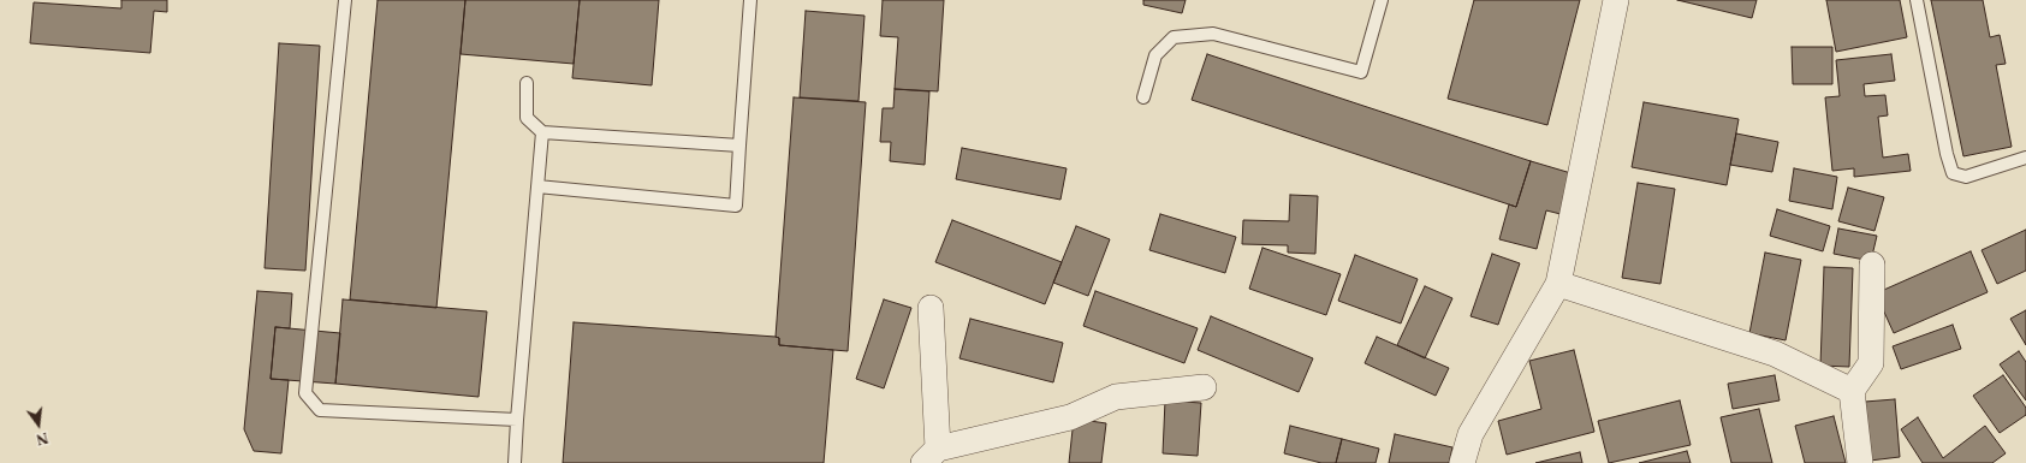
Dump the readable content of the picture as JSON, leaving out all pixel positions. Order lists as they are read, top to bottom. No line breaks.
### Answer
{"north":"bottom"}
